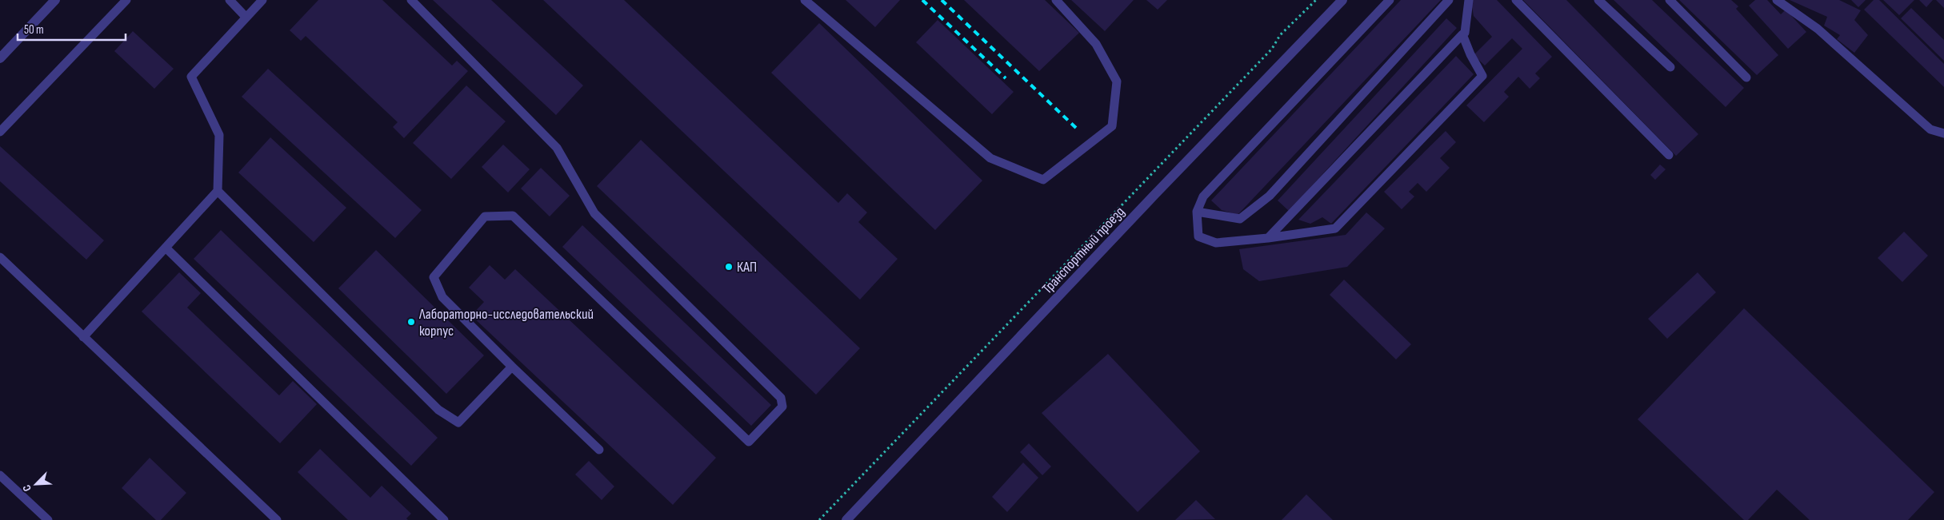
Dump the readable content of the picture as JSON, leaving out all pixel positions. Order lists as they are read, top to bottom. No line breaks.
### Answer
{"streets":{"street":["Транспортный проезд"]},"places":["КАП","Лабораторно-исследовательский корпус"],"scale_bar":"50 m","north":"bottom left"}
